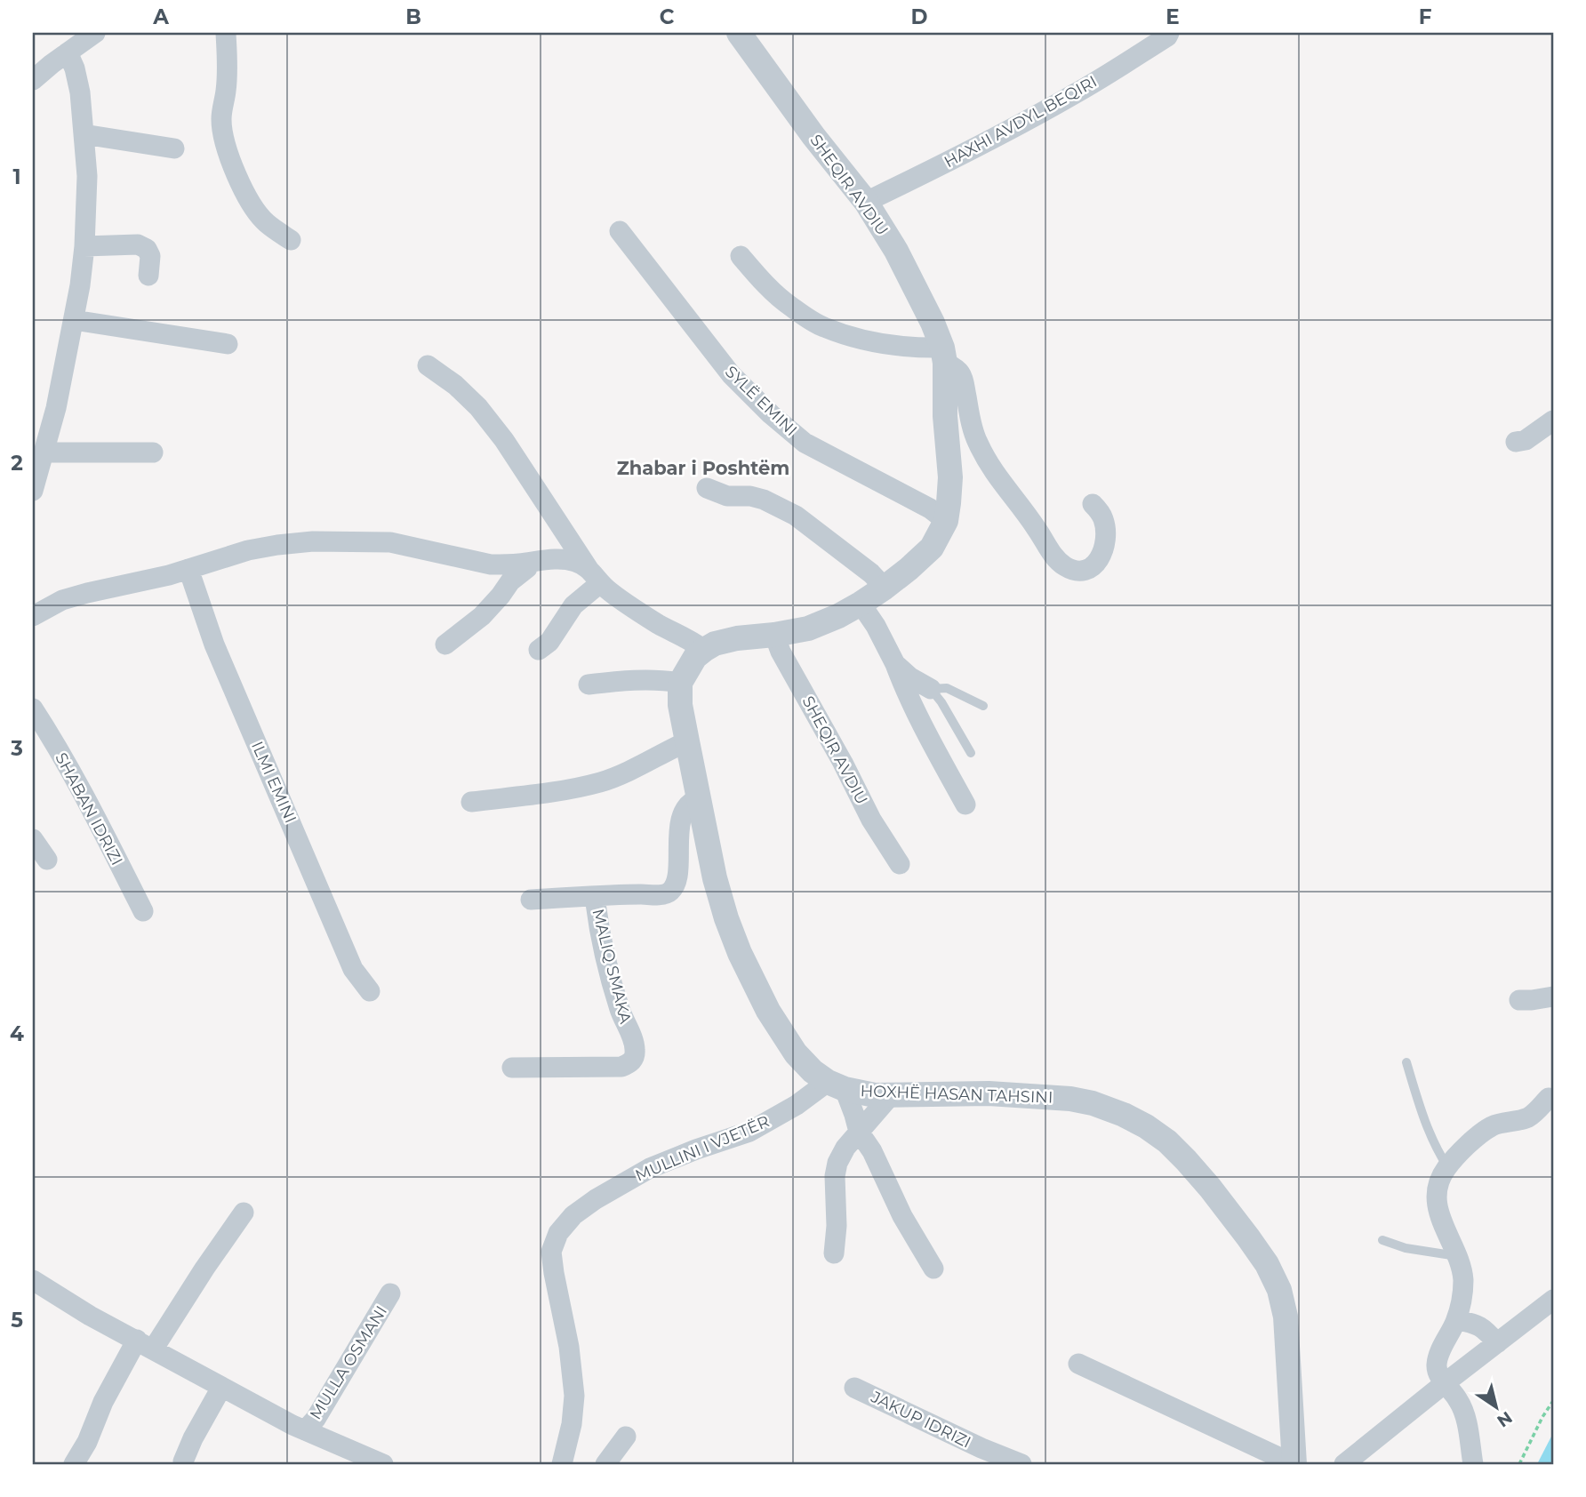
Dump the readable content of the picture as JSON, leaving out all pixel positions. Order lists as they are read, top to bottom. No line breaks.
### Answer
{"streets":{"street":["HAXHI AVDYL BEQIRI","SHEQIR AVDIU","SYLË EMINI","ILMI EMINI","SHABAN IDRIZI","MALIQ SMAKA","HOXHË HASAN TAHSINI","MULLINI I VJETËR","MULLA OSMANI","JAKUP IDRIZI"]},"crossings":[["HAXHI AVDYL BEQIRI","SHEQIR AVDIU"],["SHEQIR AVDIU","SYLË EMINI"],["MALIQ SMAKA","HOXHË HASAN TAHSINI"],["HOXHË HASAN TAHSINI","MULLINI I VJETËR"]],"districts":["Zhabar i Poshtëm"],"north":"bottom right","grid":{"columns":["A","B","C","D","E","F"],"rows":["1","2","3","4","5"]}}
